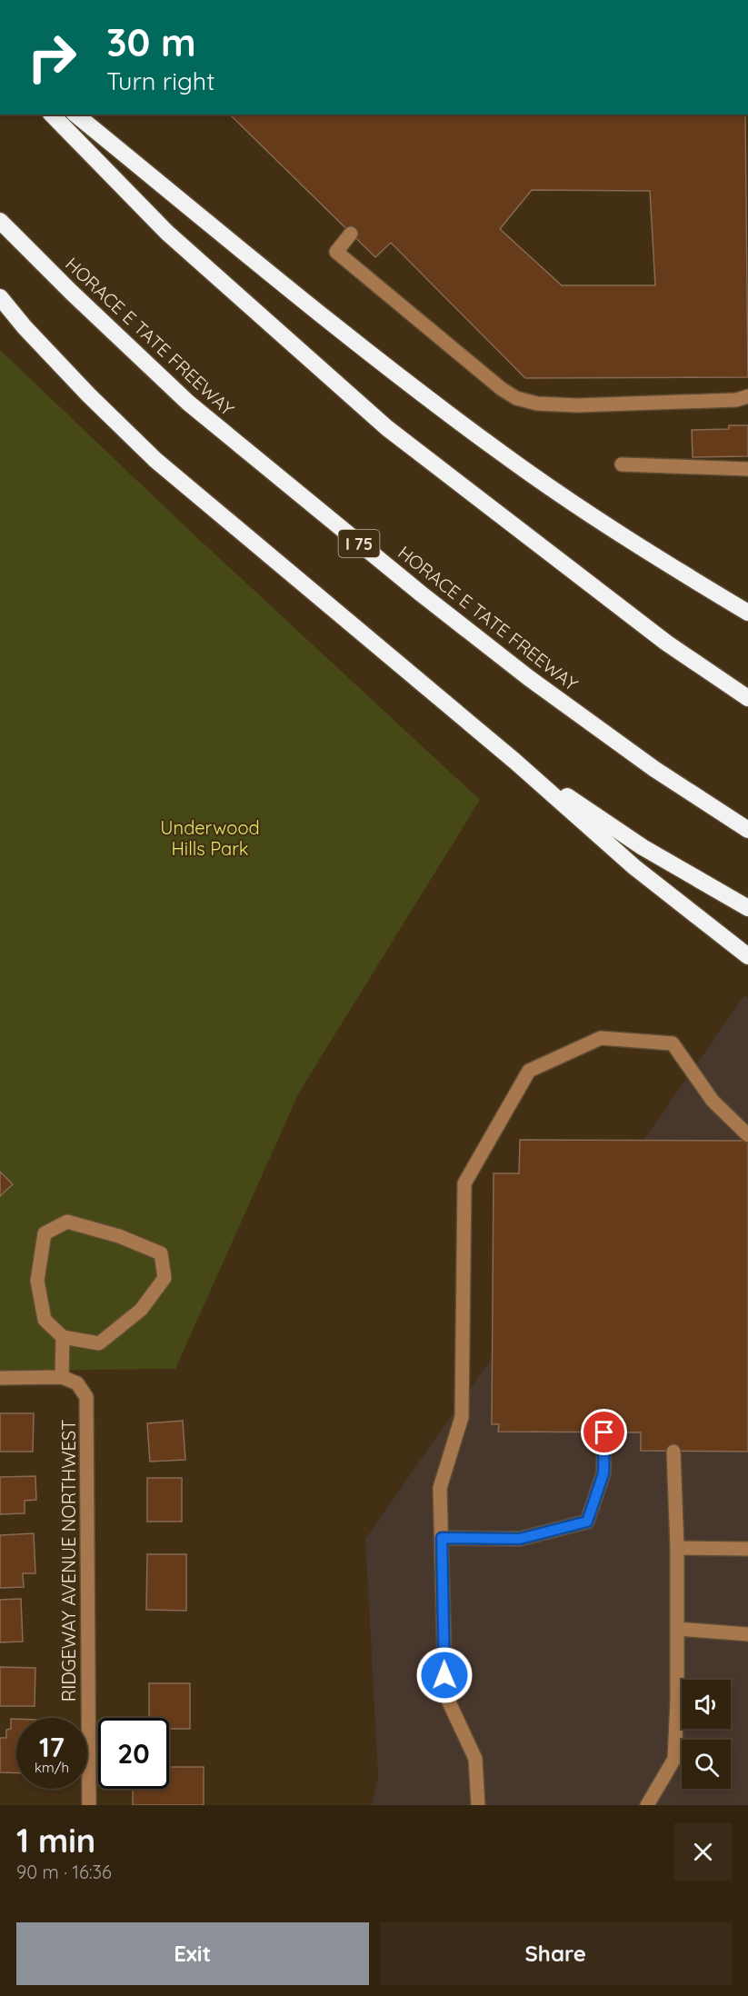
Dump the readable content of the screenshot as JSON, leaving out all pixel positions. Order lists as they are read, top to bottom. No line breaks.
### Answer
{"streets":{"highway":["HORACE E TATE FREEWAY","I 75"],"street":["RIDGEWAY AVENUE NORTHWEST"]},"parks":["Underwood Hills Park"],"page":{"turn":["30 m","Turn right"],"speed":"17 km/h","limit":"20","heading":["1 min","90 m · 16:36"],"buttons":["Exit","Share"]}}
